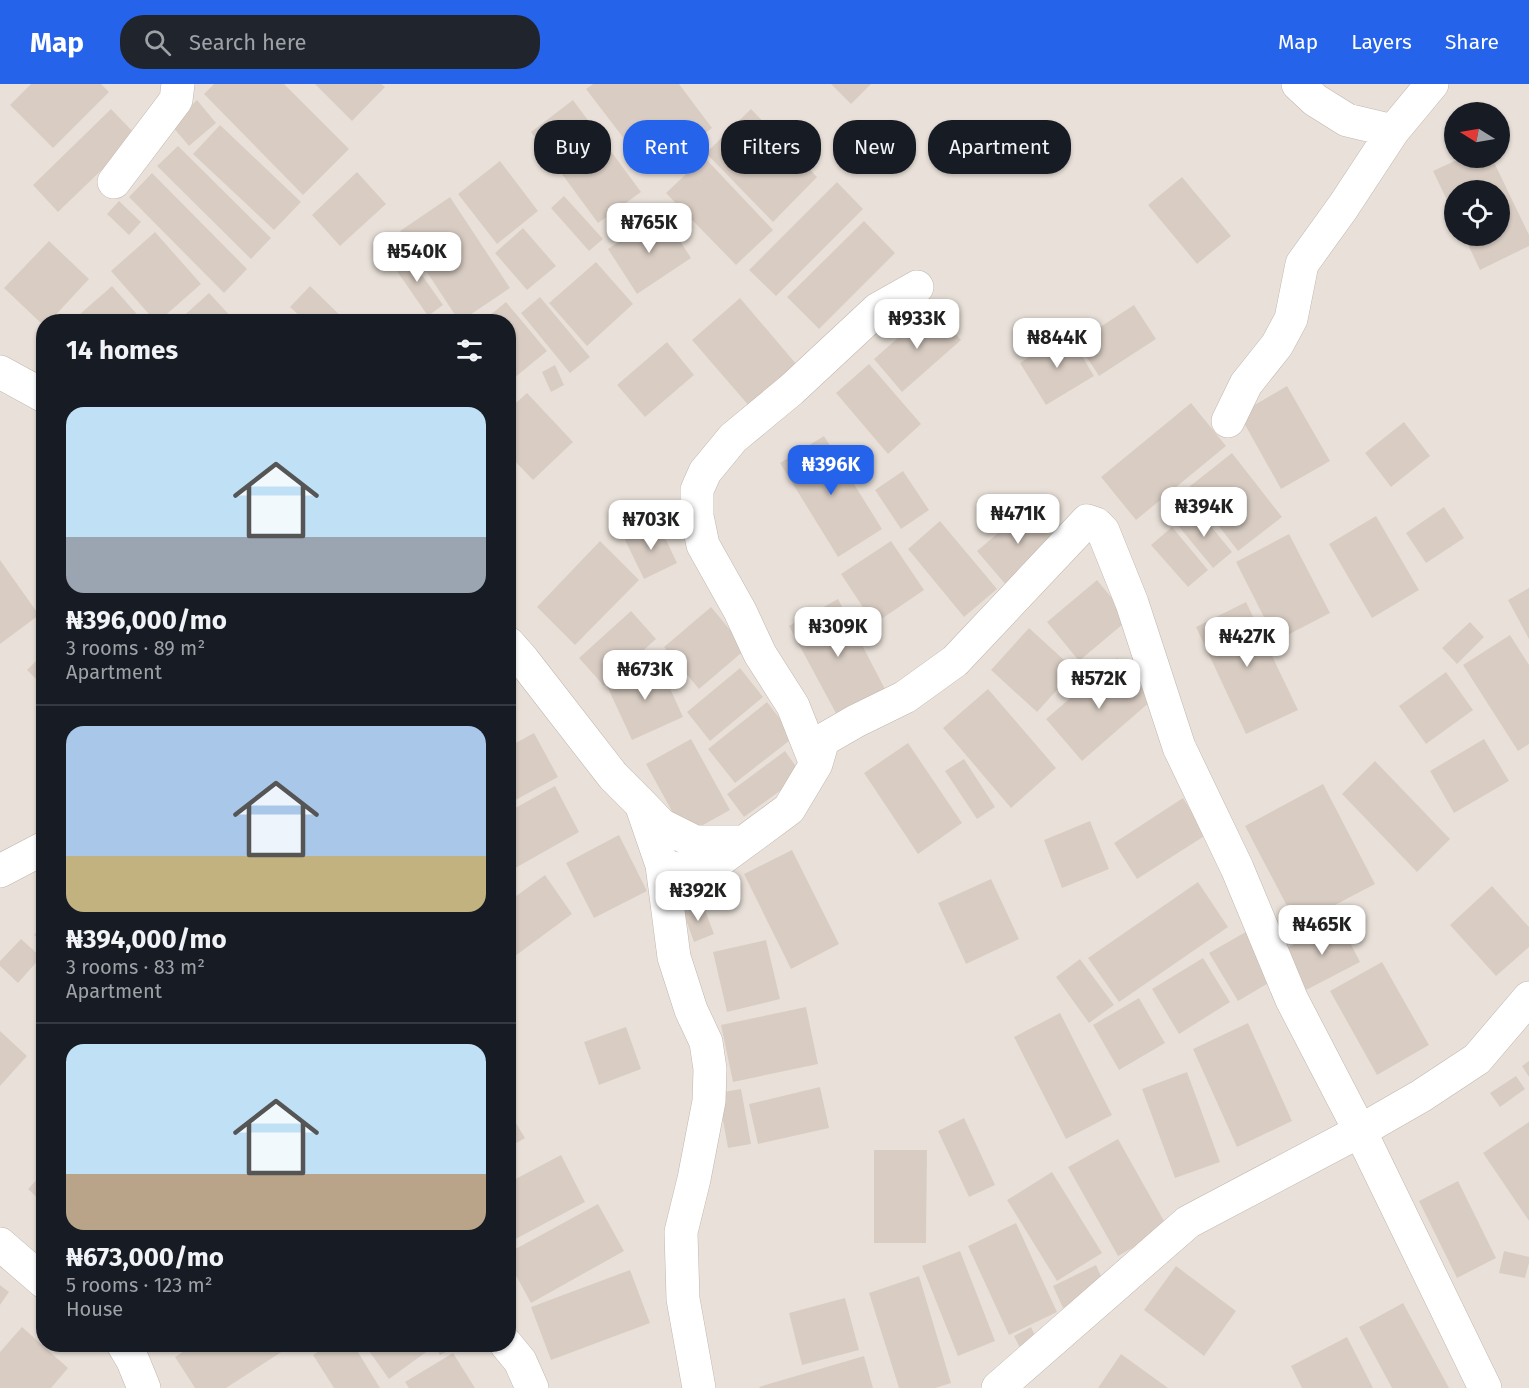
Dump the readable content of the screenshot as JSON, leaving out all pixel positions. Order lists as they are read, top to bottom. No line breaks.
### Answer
{"north":"left","page":{"header":"Map","search":"Search here","nav":["Map","Layers","Share"],"chip":["Buy","Rent","Filters","New","Apartment"],"price":["₦765K","₦540K","₦933K","₦844K","₦396K","₦394K","₦471K","₦703K","₦309K","₦427K","₦673K","₦572K","₦392K","₦465K"],"heading":"14 homes","list":[{"name":"₦396,000/mo","note":"3 rooms · 89 m² · Apartment"},{"name":"₦394,000/mo","note":"3 rooms · 83 m² · Apartment"},{"name":"₦673,000/mo","note":"5 rooms · 123 m² · House"}]}}
